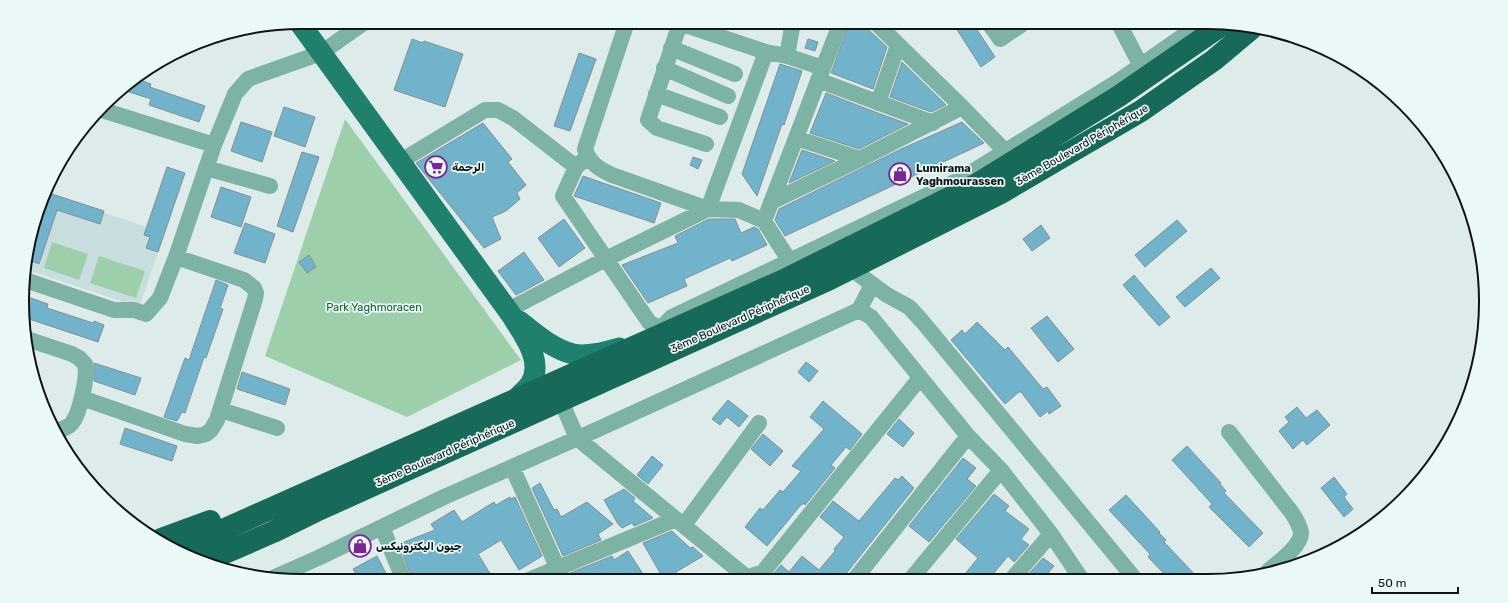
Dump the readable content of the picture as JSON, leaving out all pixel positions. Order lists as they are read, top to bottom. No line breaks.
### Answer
{"streets":{"highway":["3ème Boulevard Périphérique"]},"parks":["Park Yaghmoracen"],"places":{"supermarket":["الرحمة"],"shop":["Lumirama Yaghmourassen","جيون اليكترونيكس"]},"scale_bar":"50 m"}
